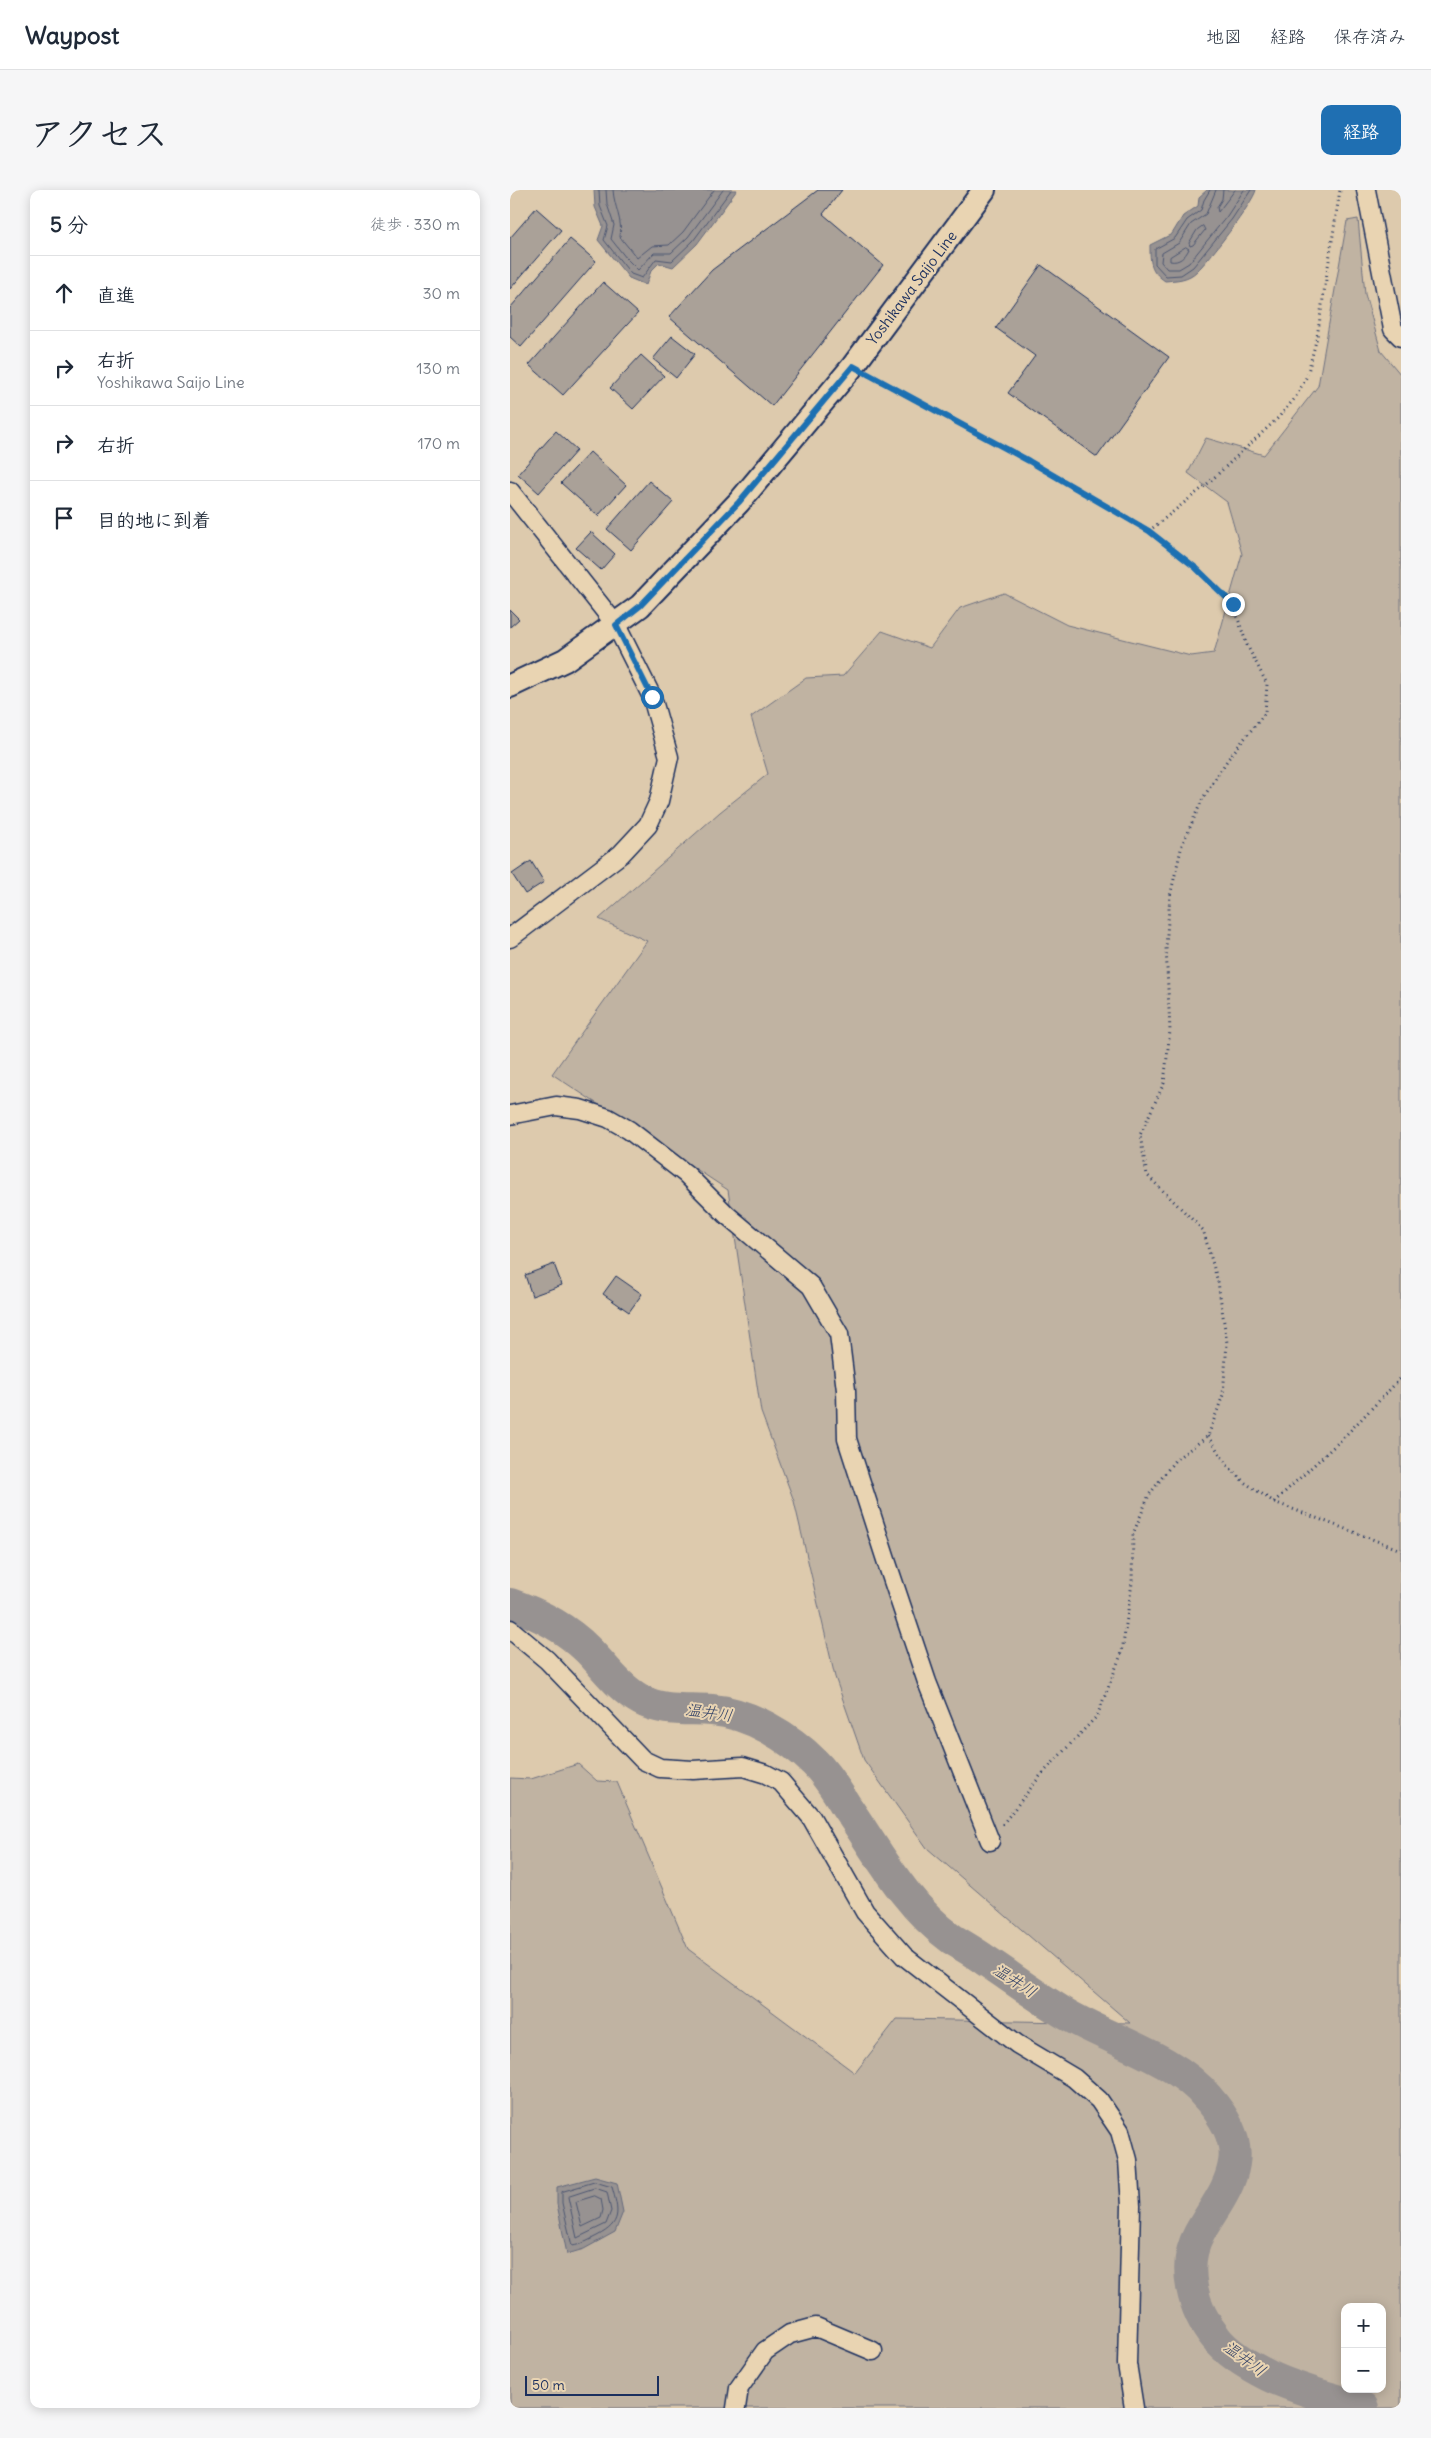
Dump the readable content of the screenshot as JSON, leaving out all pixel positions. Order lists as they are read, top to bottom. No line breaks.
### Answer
{"streets":{"main road":["Yoshikawa Saijo Line"]},"water":["温井川"],"scale_bar":"50 m","page":{"header":"Waypost","nav":["地図","経路","保存済み"],"title":"アクセス","buttons":"経路","heading":["5 分","徒歩 · 330 m"],"list":[["直進","30 m"],["右折","Yoshikawa Saijo Line","130 m"],["右折","170 m"],"目的地に到着"],"map_buttons":["+","−"],"scale":"50 m"}}
